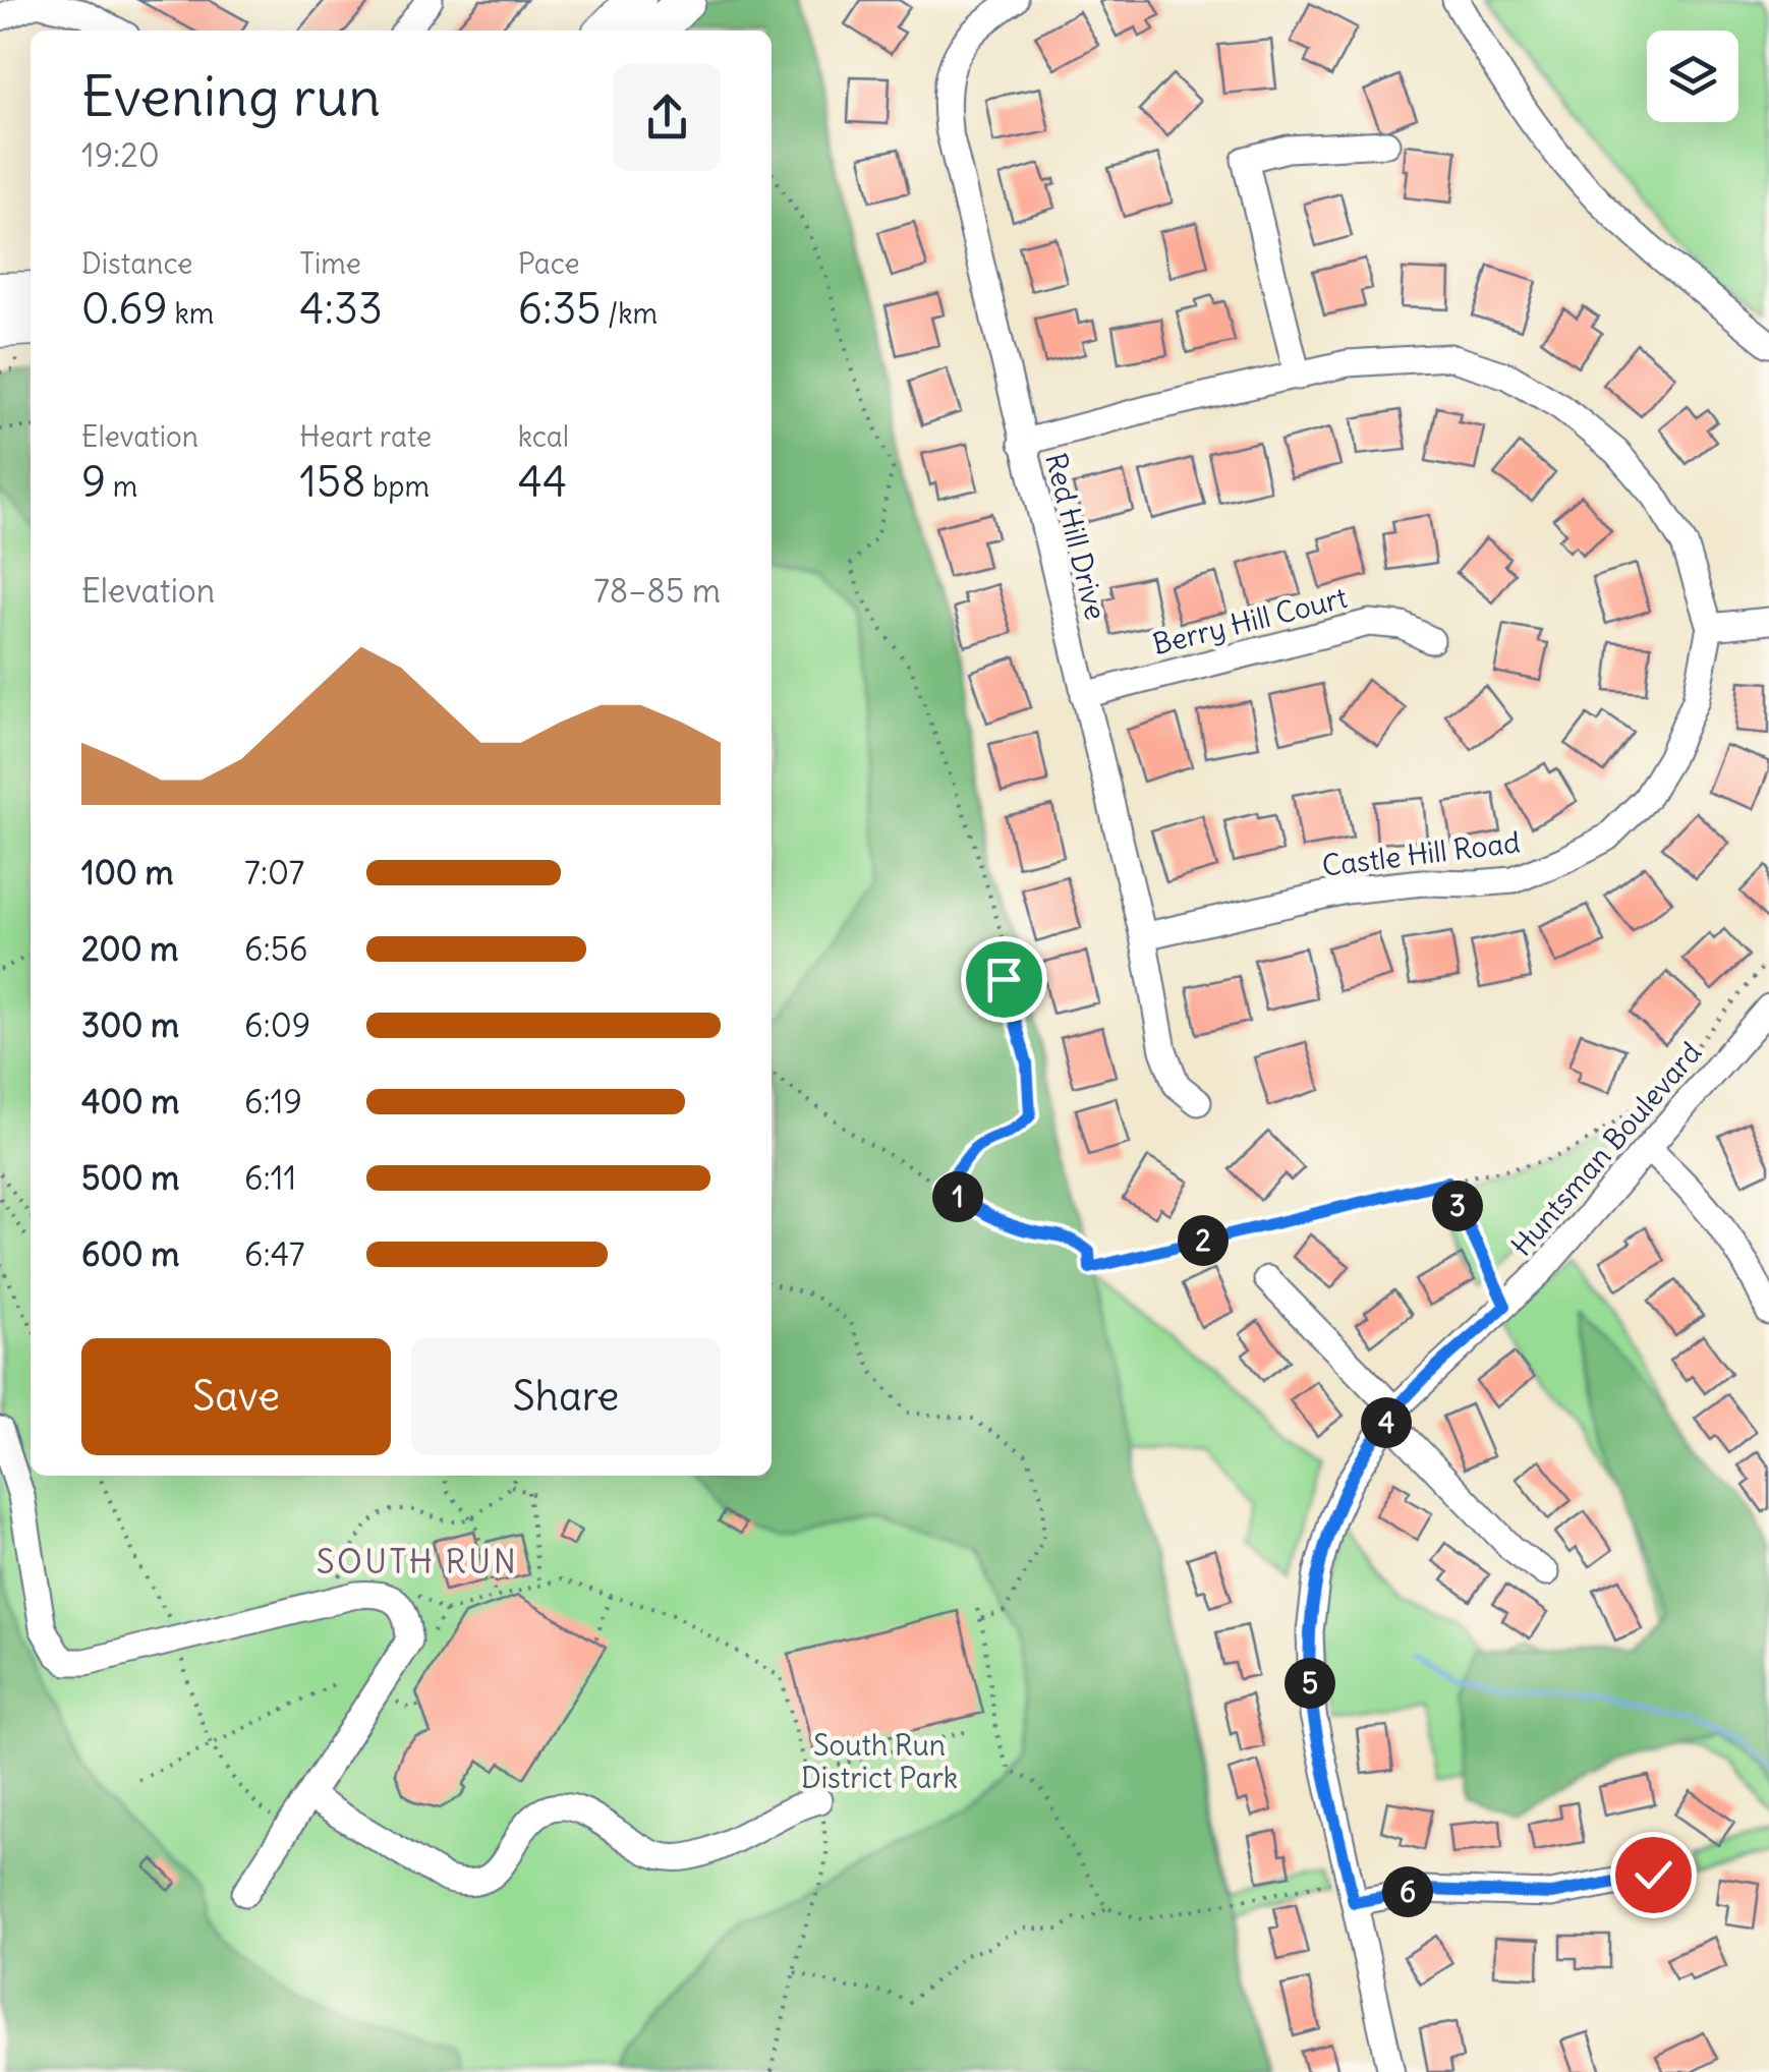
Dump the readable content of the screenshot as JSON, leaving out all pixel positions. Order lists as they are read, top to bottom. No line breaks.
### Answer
{"streets":{"street":["Red Hill Drive","Berry Hill Court","Castle Hill Road","Huntsman Boulevard"]},"crossings":[["Red Hill Drive","Berry Hill Court"],["Red Hill Drive","Castle Hill Road"]],"districts":["SOUTH RUN"],"parks":["South Run District Park"],"page":{"heading":["Evening run","19:20"],"stats":[["Distance","0.69 km"],["Time","4:33"],["Pace","6:35 /km"],["Elevation","9 m"],["Heart rate","158 bpm"],["kcal","44"]],"chart":["Elevation","78–85 m"],"list":[{"name":"100 m","note":"7:07"},{"name":"200 m","note":"6:56"},{"name":"300 m","note":"6:09"},{"name":"400 m","note":"6:19"},{"name":"500 m","note":"6:11"},{"name":"600 m","note":"6:47"}],"pins":["1","3","2","4","5","6"],"buttons":["Save","Share"]}}
